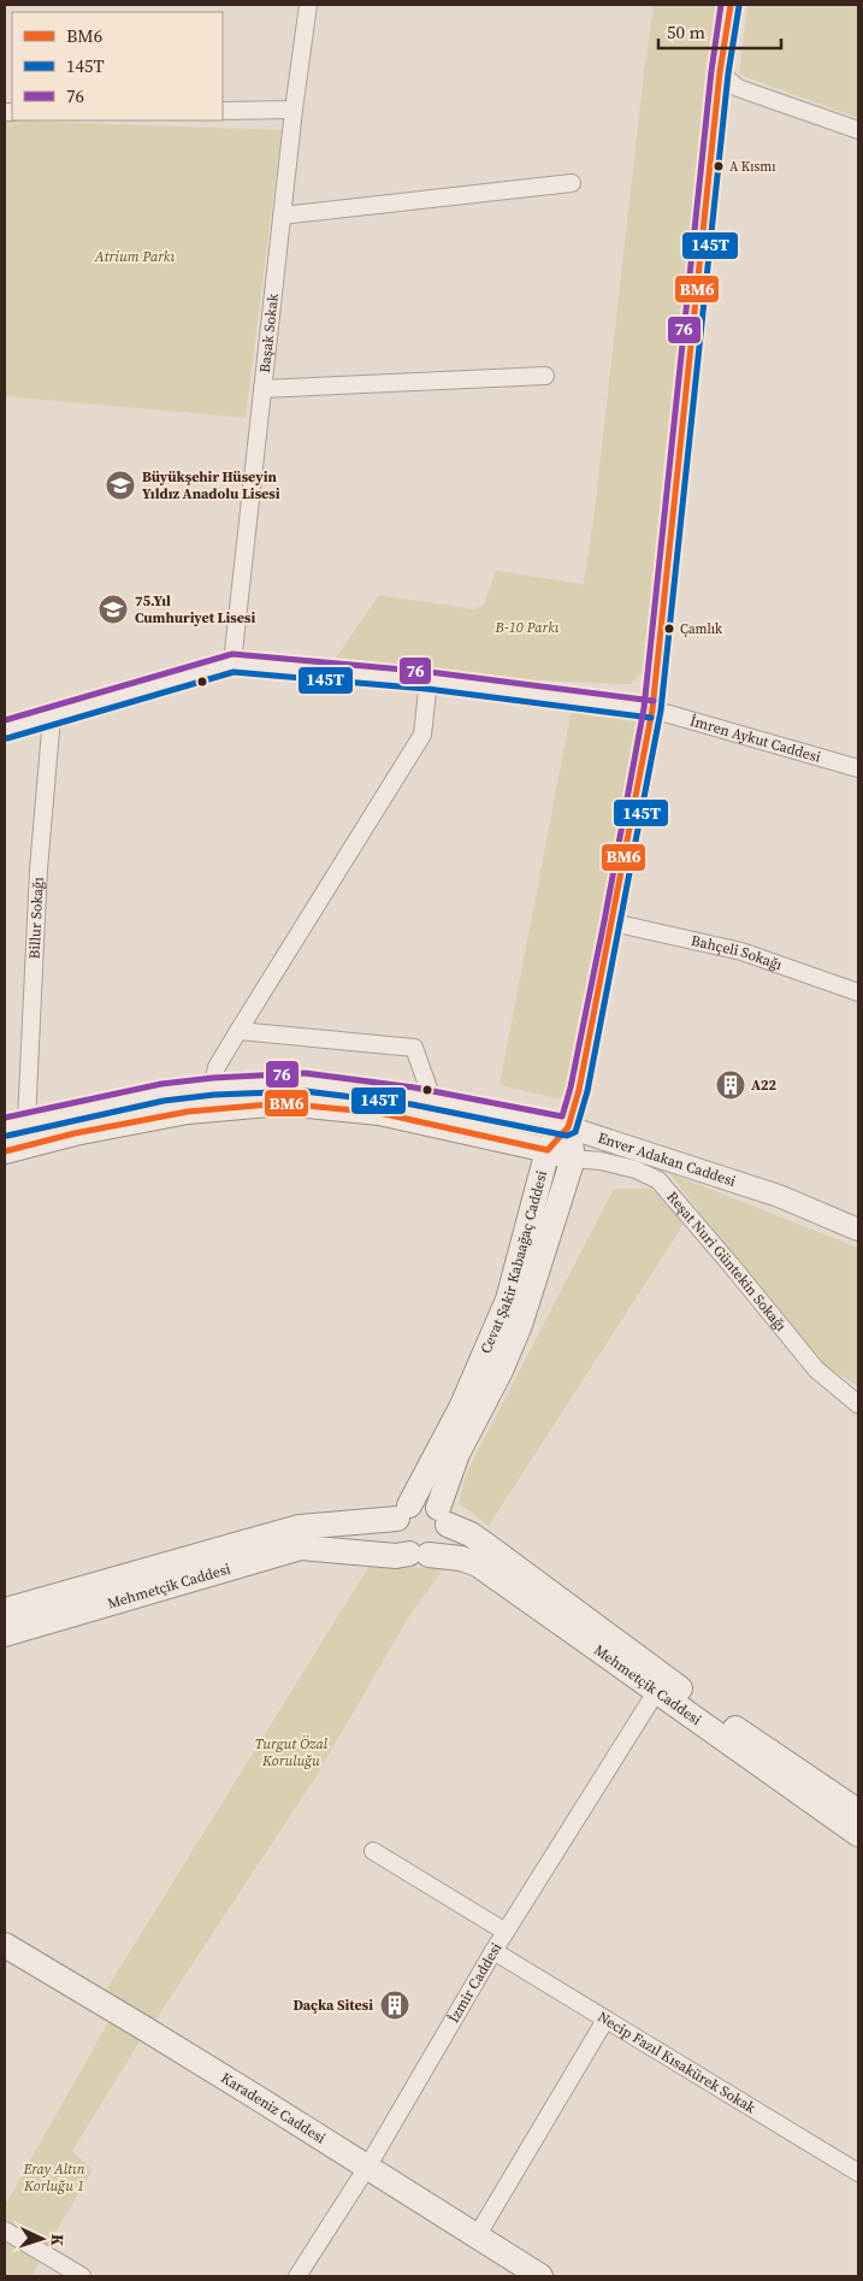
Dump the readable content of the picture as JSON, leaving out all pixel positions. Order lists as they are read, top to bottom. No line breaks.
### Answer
{"streets":{"main road":["Enver Adakan Caddesi","Cevat Şakir Kabaağaç Caddesi","Mehmetçik Caddesi","Karadeniz Caddesi"],"street":["Başak Sokak","İmren Aykut Caddesi","Billur Sokağı","Bahçeli Sokağı","Reşat Nuri Güntekin Sokağı","İzmir Caddesi","Necip Fazıl Kısakürek Sokak"]},"crossings":[["Billur Sokağı","Enver Adakan Caddesi"],["Enver Adakan Caddesi","Cevat Şakir Kabaağaç Caddesi"],["Cevat Şakir Kabaağaç Caddesi","Reşat Nuri Güntekin Sokağı"],["Cevat Şakir Kabaağaç Caddesi","Mehmetçik Caddesi"],["Mehmetçik Caddesi","İzmir Caddesi"],["İzmir Caddesi","Necip Fazıl Kısakürek Sokak"],["İzmir Caddesi","Karadeniz Caddesi"]],"parks":["Atrium Parkı","B-10 Parkı","Turgut Özal Koruluğu","Eray Altın Korluğu 1"],"places":{"other":["A Kısmı","Çamlık"],"school or university":["Büyükşehir Hüseyin Yıldız Anadolu Lisesi","75.Yıl Cumhuriyet Lisesi"],"building":["A22","Daçka Sitesi"]},"lines":["transit line BM6","transit line 76","transit line 145T"],"legend":["BM6","145T","76"],"scale_bar":"50 m","north":"right"}
